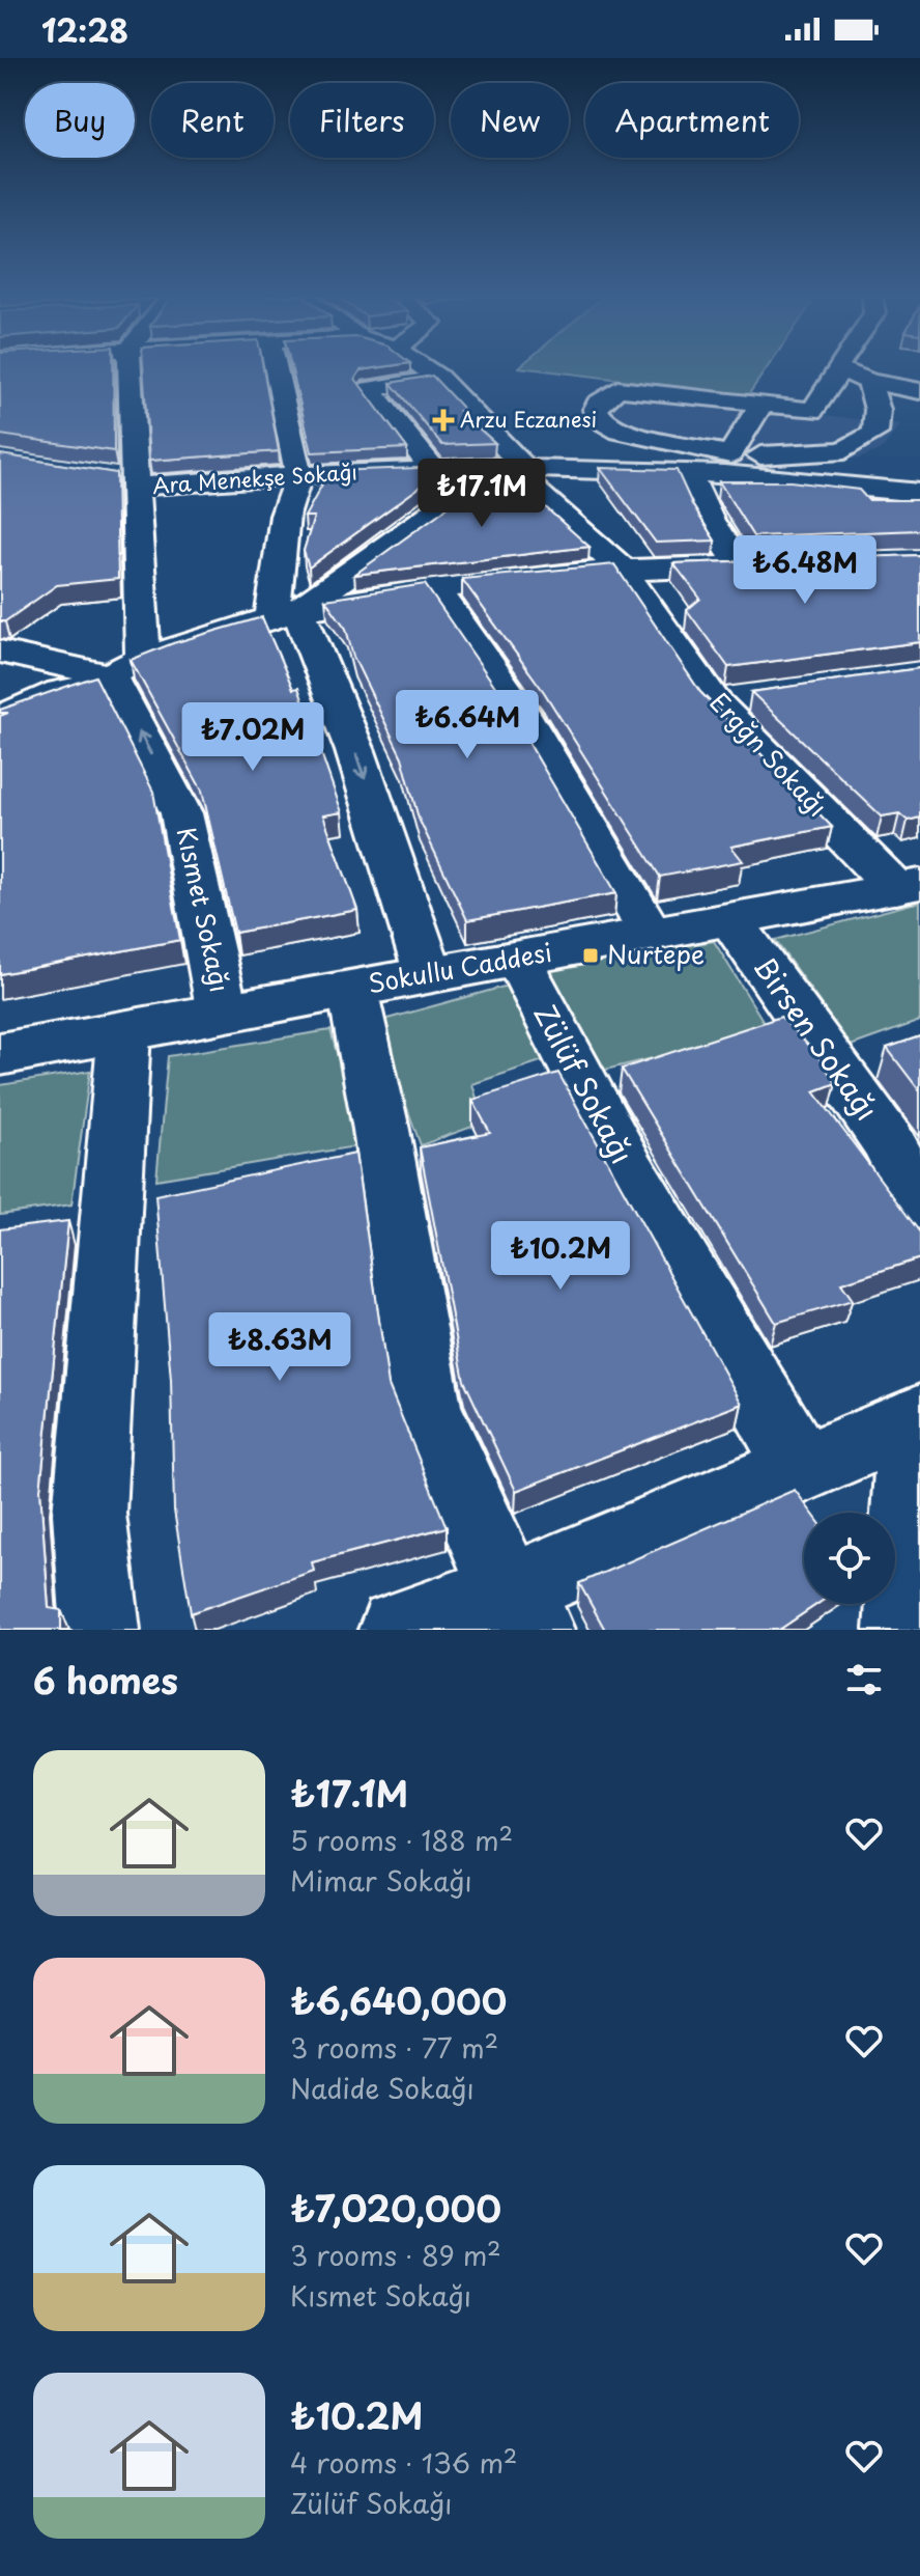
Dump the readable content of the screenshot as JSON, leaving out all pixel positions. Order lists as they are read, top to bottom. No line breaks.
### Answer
{"streets":{"main road":["Sokullu Caddesi"],"street":["Ara Menekşe Sokağı","Ergğn Sokağı","Kısmet Sokağı","Birsen Sokağı","Zülüf Sokağı"]},"crossings":[["Ara Menekşe Sokağı","Ergğn Sokağı"],["Ergğn Sokağı","Sokullu Caddesi"],["Kısmet Sokağı","Sokullu Caddesi"],["Sokullu Caddesi","Birsen Sokağı"],["Sokullu Caddesi","Zülüf Sokağı"]],"places":{"health":["Arzu Eczanesi"],"transit":["Nurtepe"]},"page":{"status":"12:28","chip":["Buy","Rent","Filters","New","Apartment"],"price":["₺17.1M","₺6.48M","₺6.64M","₺7.02M","₺10.2M","₺8.63M"],"heading":"6 homes","list":[{"name":"₺17.1M","note":"5 rooms · 188 m² · Mimar Sokağı"},{"name":"₺6,640,000","note":"3 rooms · 77 m² · Nadide Sokağı"},{"name":"₺7,020,000","note":"3 rooms · 89 m² · Kısmet Sokağı"},{"name":"₺10.2M","note":"4 rooms · 136 m² · Zülüf Sokağı"}]}}
